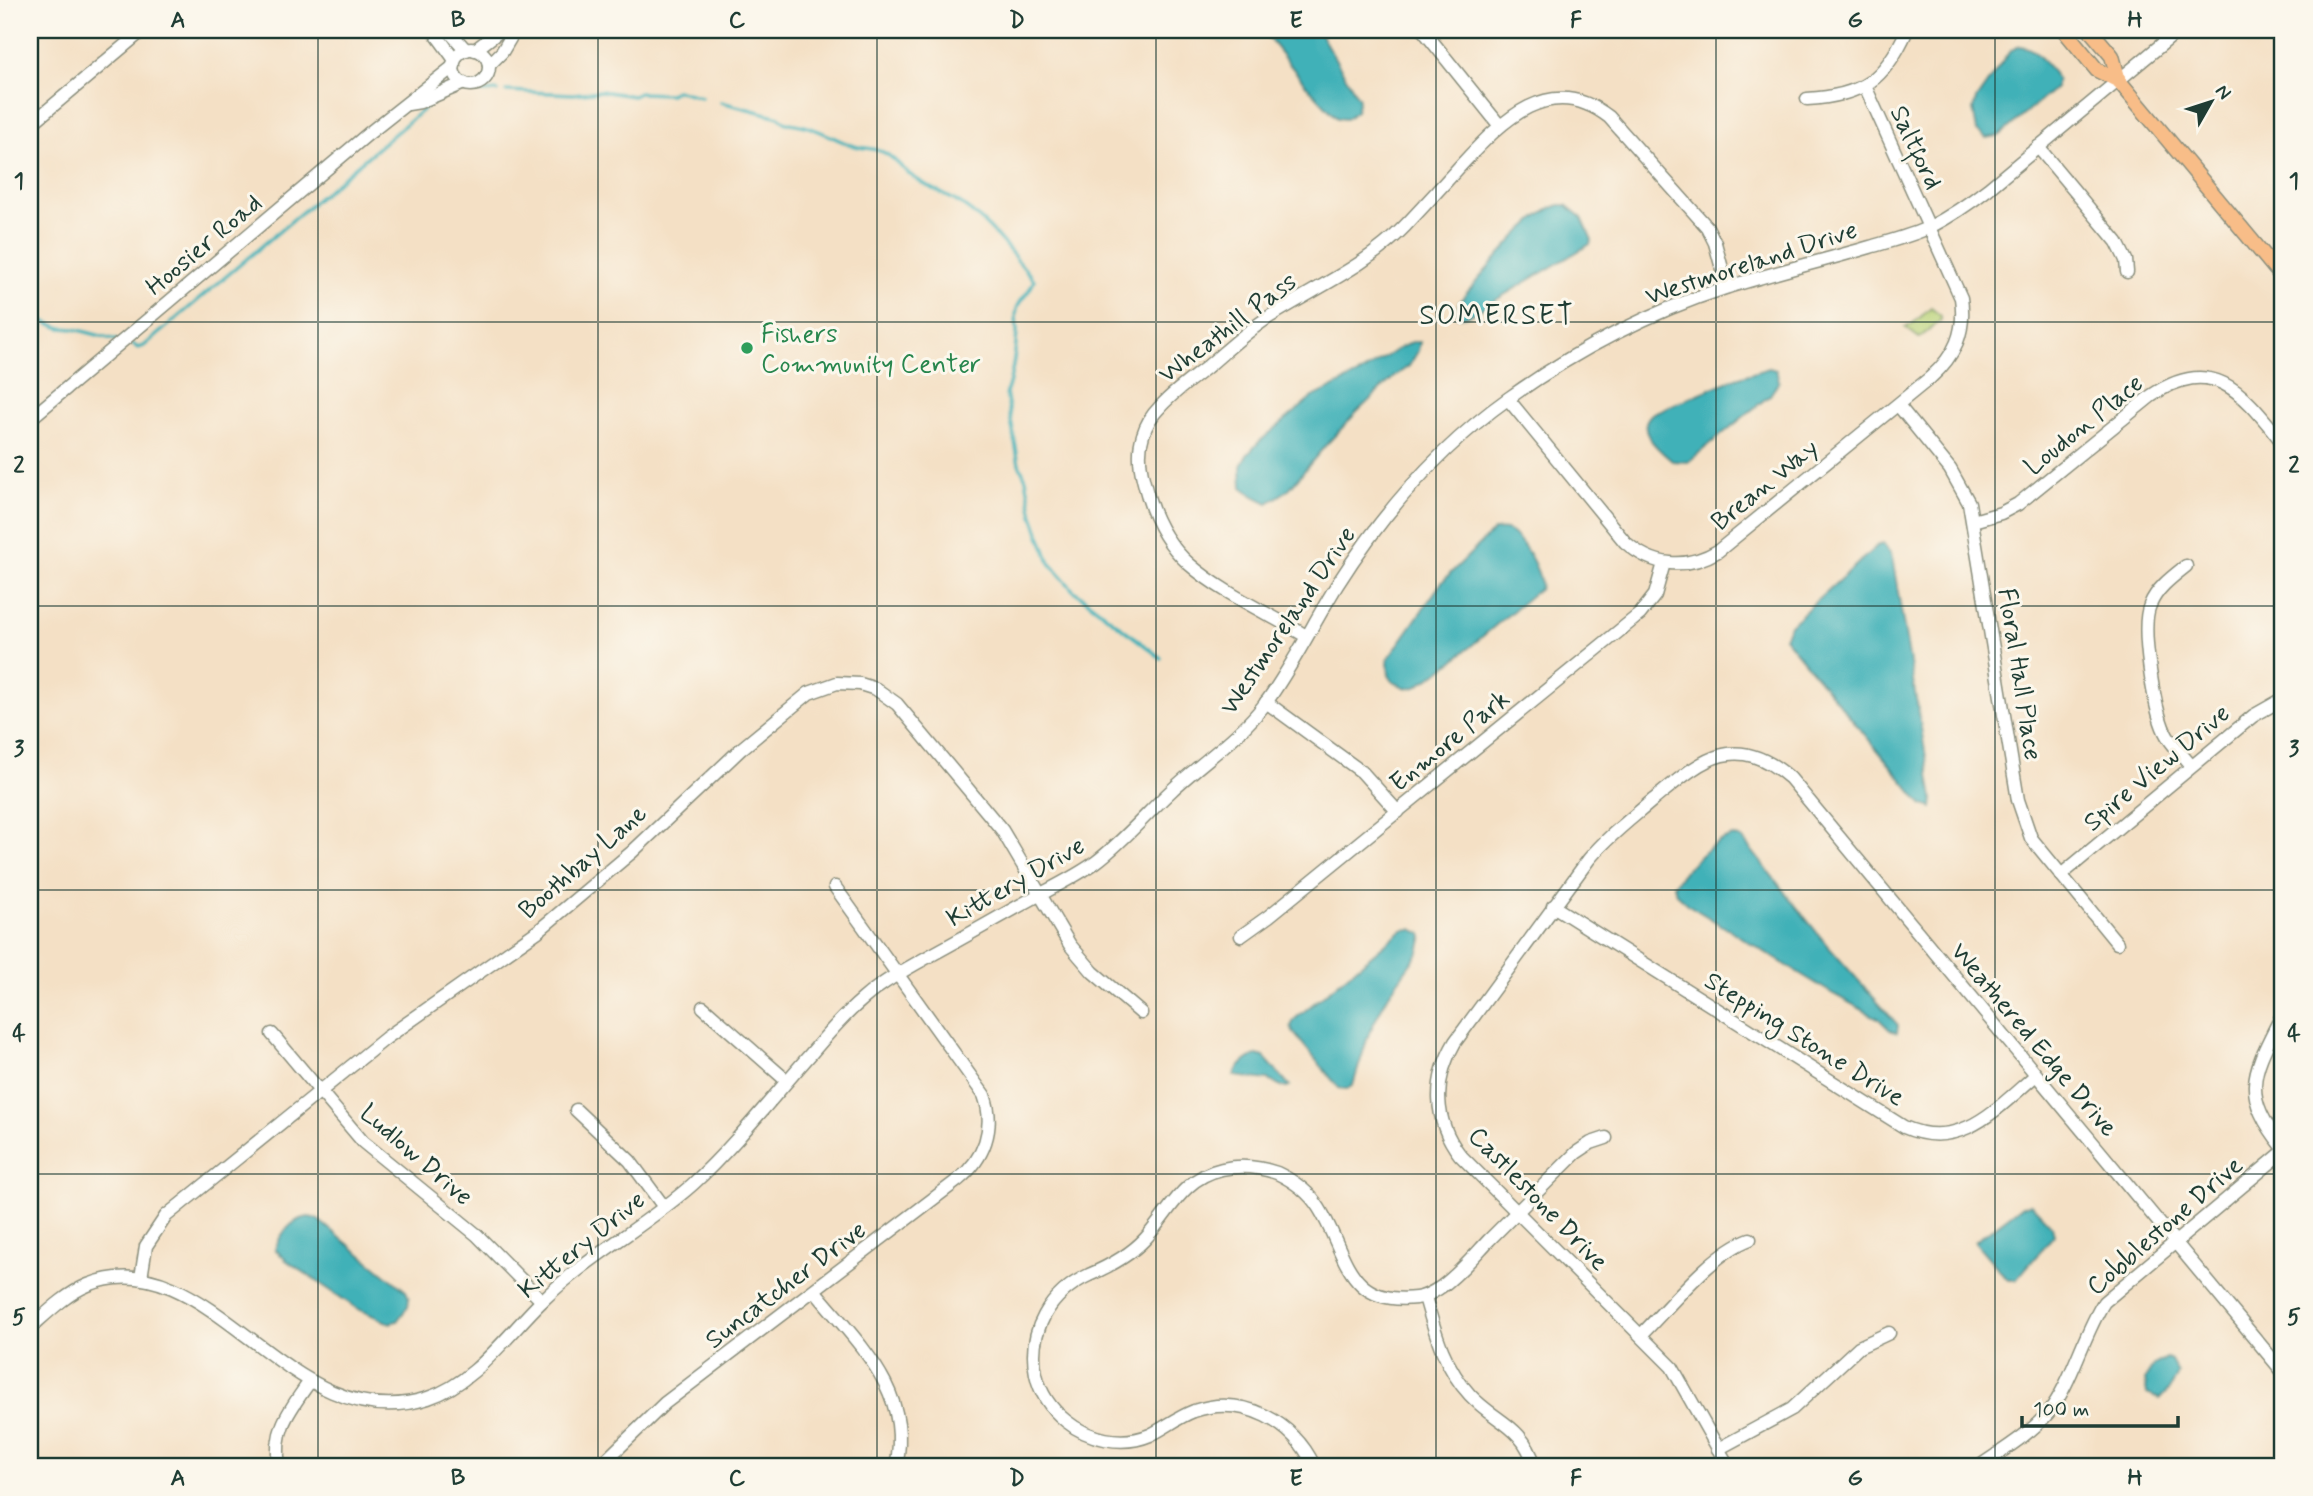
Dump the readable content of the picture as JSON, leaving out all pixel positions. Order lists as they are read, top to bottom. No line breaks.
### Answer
{"streets":{"street":["Saltford","Hoosier Road","Westmoreland Drive","Wheathill Pass","Loudon Place","Brean Way","Floral Hall Place","Enmore Park","Spire View Drive","Boothbay Lane","Kittery Drive","Stepping Stone Drive","Weathered Edge Drive","Ludlow Drive","Castlestone Drive","Cobblestone Drive","Suncatcher Drive"]},"crossings":[["Saltford","Westmoreland Drive"],["Saltford","Brean Way"],["Westmoreland Drive","Wheathill Pass"],["Westmoreland Drive","Brean Way"],["Westmoreland Drive","Kittery Drive"],["Loudon Place","Floral Hall Place"],["Brean Way","Floral Hall Place"],["Brean Way","Enmore Park"],["Floral Hall Place","Spire View Drive"],["Boothbay Lane","Kittery Drive"],["Boothbay Lane","Ludlow Drive"],["Kittery Drive","Ludlow Drive"],["Kittery Drive","Suncatcher Drive"],["Stepping Stone Drive","Weathered Edge Drive"],["Stepping Stone Drive","Castlestone Drive"],["Weathered Edge Drive","Castlestone Drive"],["Weathered Edge Drive","Cobblestone Drive"]],"districts":["SOMERSET"],"places":["Fishers Community Center"],"scale_bar":"100 m","north":"top right","grid":{"columns":["A","B","C","D","E","F","G","H"],"rows":["1","2","3","4","5"]}}
